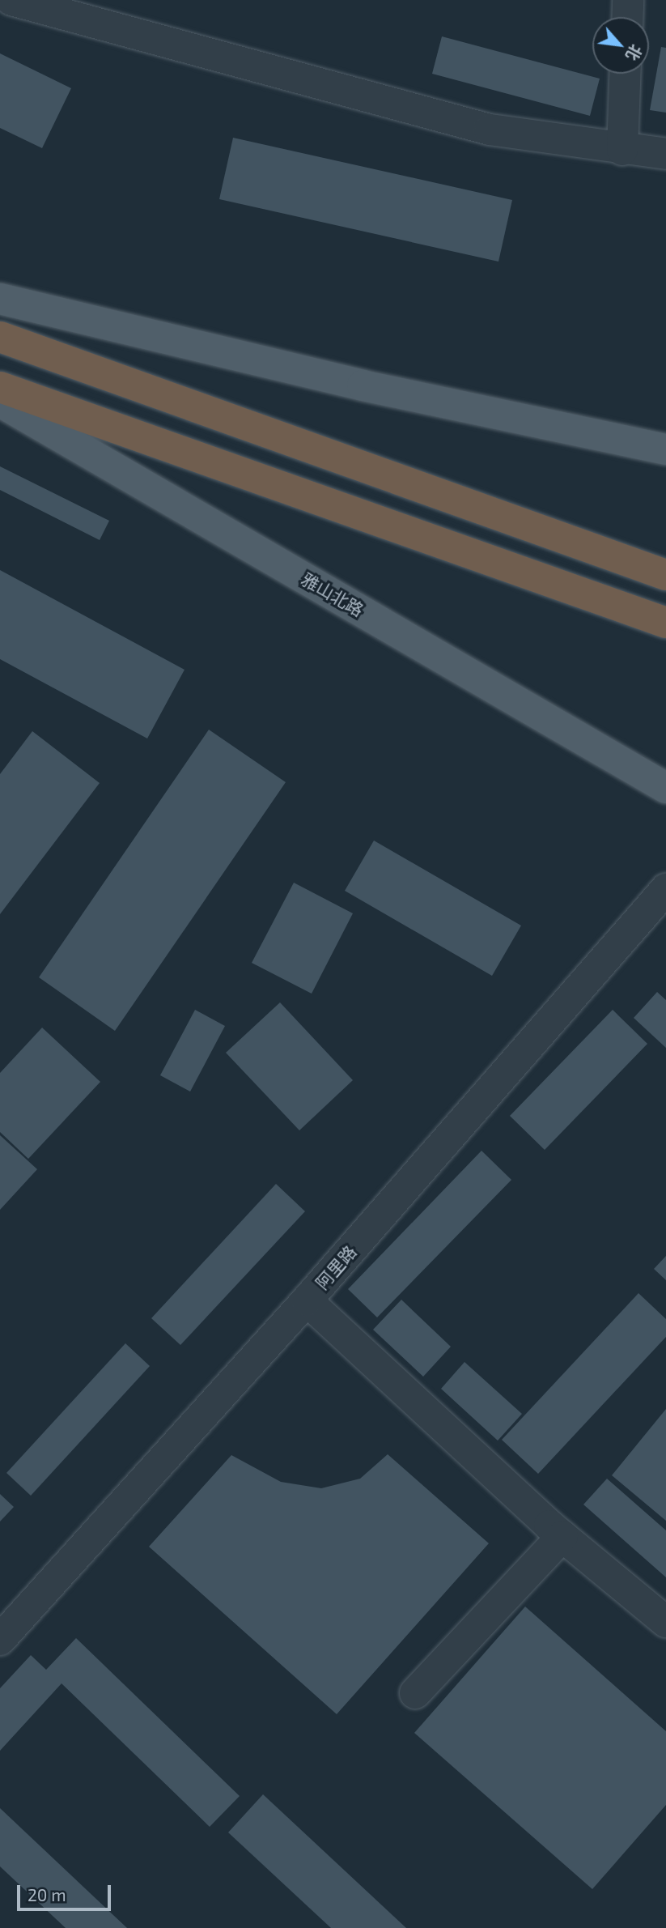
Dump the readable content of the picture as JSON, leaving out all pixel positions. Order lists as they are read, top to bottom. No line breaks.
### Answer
{"streets":{"main road":["雅山北路"],"street":["阿里路"]},"scale_bar":"20 m","north":"bottom right"}
